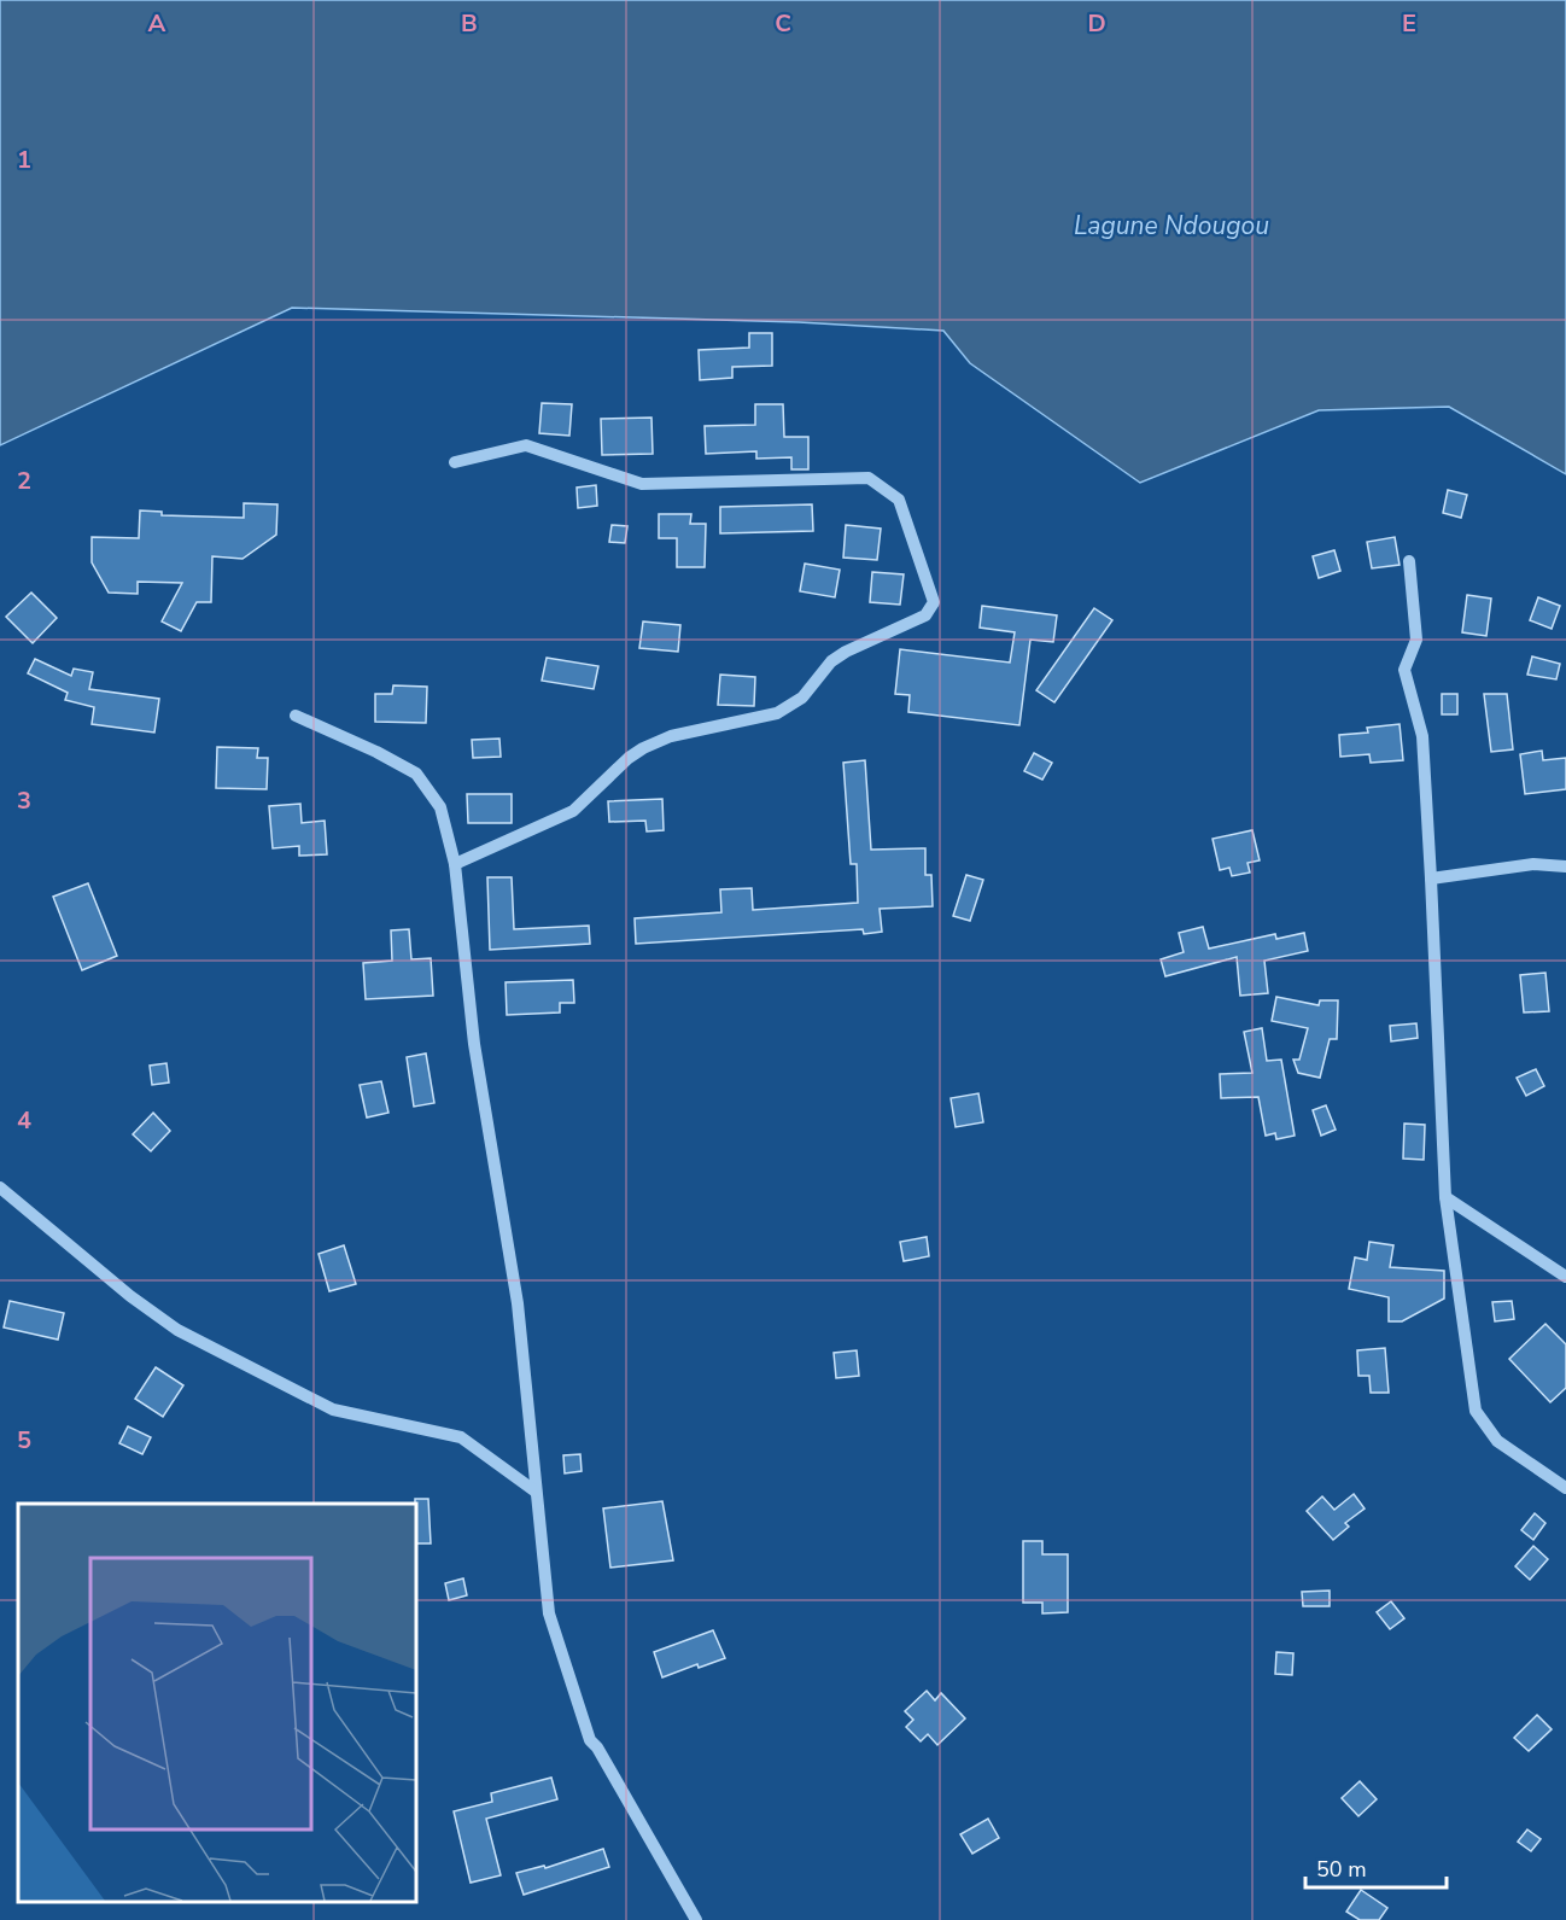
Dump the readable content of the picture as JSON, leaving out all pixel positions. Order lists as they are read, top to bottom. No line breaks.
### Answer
{"water":["Lagune Ndougou"],"scale_bar":"50 m","grid":{"columns":["A","B","C","D","E"],"rows":["1","2","3","4","5"]}}
